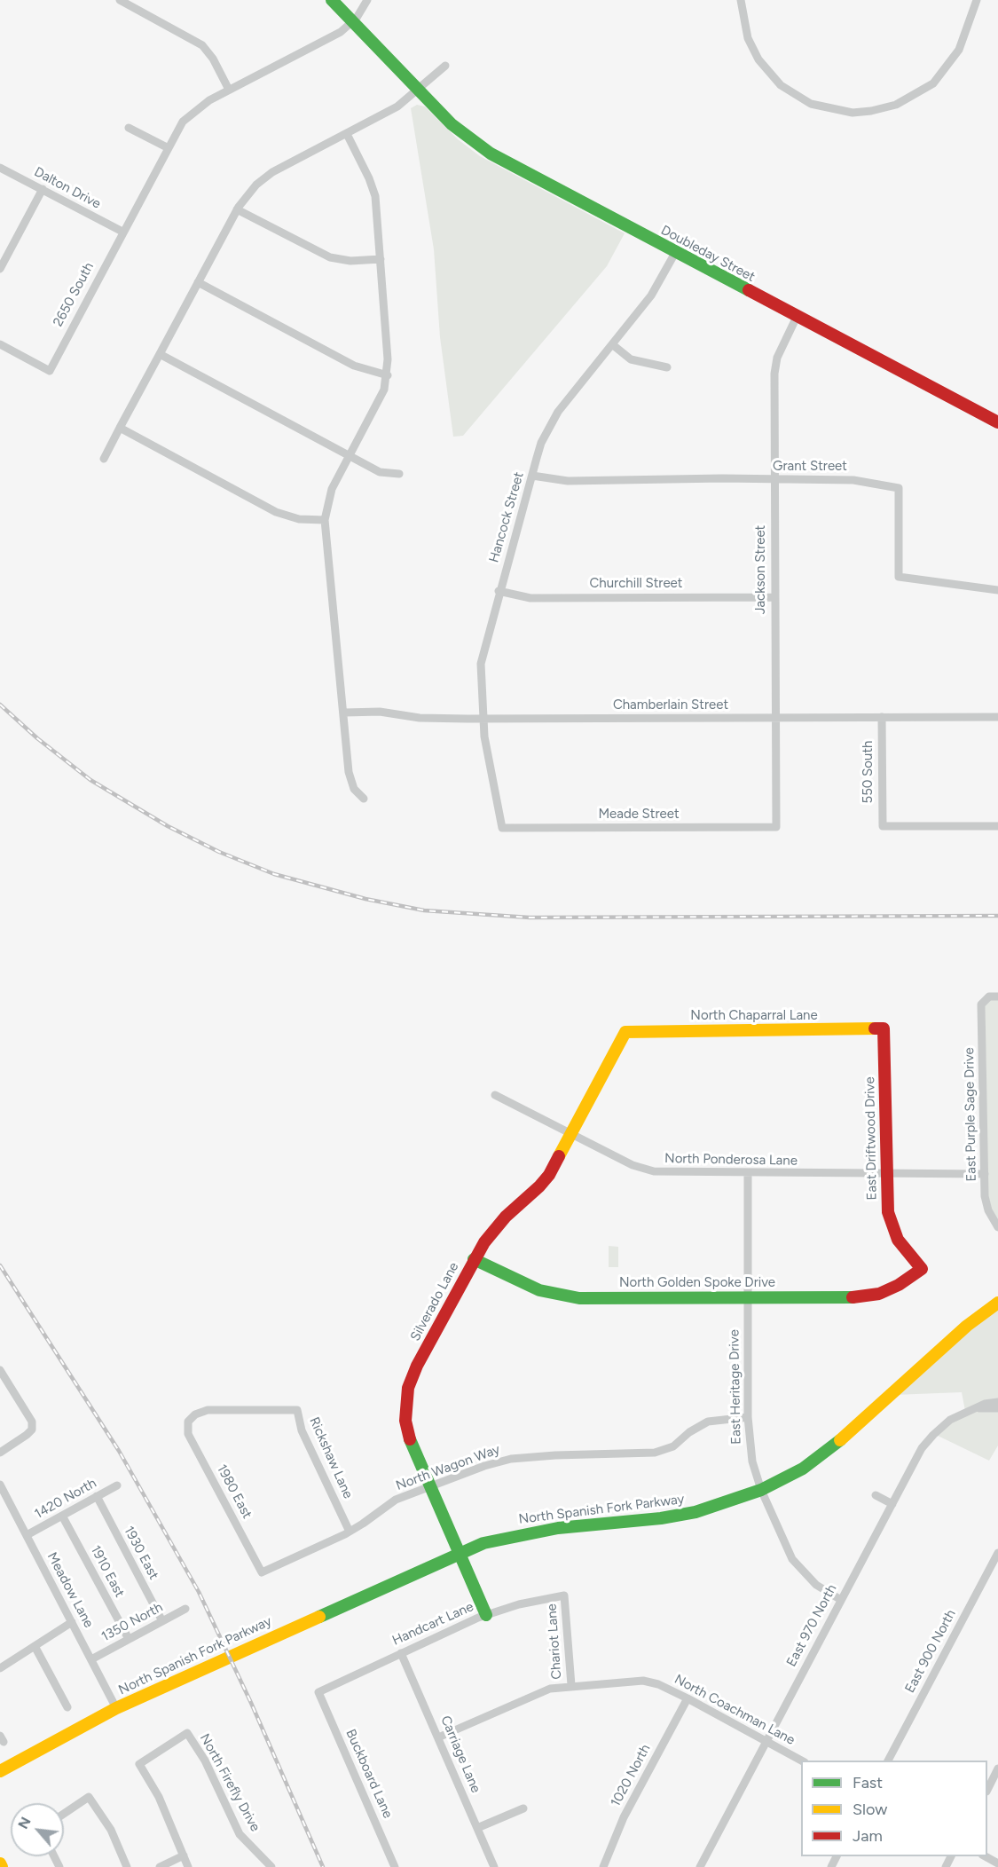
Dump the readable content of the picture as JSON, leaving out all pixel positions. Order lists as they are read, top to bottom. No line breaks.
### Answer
{"streets":{"street":["Dalton Drive","Doubleday Street","2650 South","Grant Street","Hancock Street","Jackson Street","Churchill Street","Chamberlain Street","550 South","Meade Street","North Chaparral Lane","East Purple Sage Drive","East Driftwood Drive","North Ponderosa Lane","North Golden Spoke Drive","Silverado Lane","East Heritage Drive","Rickshaw Lane","North Wagon Way","1980 East","1420 North","North Spanish Fork Parkway","1930 East","1910 East","Meadow Lane","1350 North","Handcart Lane","East 970 North","Chariot Lane","East 900 North","North Coachman Lane","Carriage Lane","Buckboard Lane","1020 North","North Firefly Drive"]},"crossings":[["Dalton Drive","2650 South"],["Doubleday Street","2650 South"],["Doubleday Street","Hancock Street"],["Doubleday Street","Jackson Street"],["Grant Street","Hancock Street"],["Grant Street","Jackson Street"],["Hancock Street","Churchill Street"],["Hancock Street","Chamberlain Street"],["Hancock Street","Meade Street"],["Jackson Street","Churchill Street"],["Jackson Street","Chamberlain Street"],["Jackson Street","Meade Street"],["Chamberlain Street","550 South"],["North Chaparral Lane","East Driftwood Drive"],["North Chaparral Lane","Silverado Lane"],["East Purple Sage Drive","North Ponderosa Lane"],["East Driftwood Drive","North Ponderosa Lane"],["East Driftwood Drive","North Golden Spoke Drive"],["North Ponderosa Lane","Silverado Lane"],["North Ponderosa Lane","East Heritage Drive"],["North Golden Spoke Drive","Silverado Lane"],["North Golden Spoke Drive","East Heritage Drive"],["Silverado Lane","North Wagon Way"],["Silverado Lane","North Spanish Fork Parkway"],["Silverado Lane","Handcart Lane"],["East Heritage Drive","North Wagon Way"],["East Heritage Drive","North Spanish Fork Parkway"],["East Heritage Drive","East 970 North"],["Rickshaw Lane","North Wagon Way"],["Rickshaw Lane","1980 East"],["North Wagon Way","1980 East"],["1420 North","1930 East"],["1420 North","1910 East"],["1420 North","Meadow Lane"],["North Spanish Fork Parkway","Meadow Lane"],["1930 East","1350 North"],["1910 East","1350 North"],["Meadow Lane","1350 North"],["Handcart Lane","Chariot Lane"],["Handcart Lane","Carriage Lane"],["Handcart Lane","Buckboard Lane"],["East 970 North","North Coachman Lane"],["Chariot Lane","North Coachman Lane"],["North Coachman Lane","Carriage Lane"],["North Coachman Lane","1020 North"]],"legend":["Fast","Slow","Jam"],"north":"top left"}
